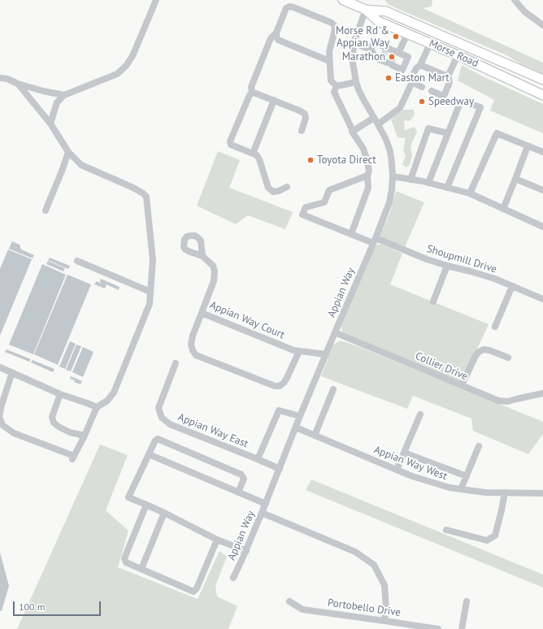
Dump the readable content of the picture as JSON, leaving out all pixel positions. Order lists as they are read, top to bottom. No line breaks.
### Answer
{"streets":{"main road":["Morse Road"],"street":["Shoupmill Drive","Appian Way","Appian Way Court","Collier Drive","Appian Way East","Appian Way West","Portobello Drive"]},"crossings":[["Morse Road","Appian Way"],["Shoupmill Drive","Appian Way"],["Appian Way","Appian Way Court"],["Appian Way","Collier Drive"],["Appian Way","Appian Way East"],["Appian Way","Appian Way West"]],"places":["Morse Rd & Appian Way","Marathon","Easton Mart","Speedway","Toyota Direct"],"scale_bar":"100 m"}
